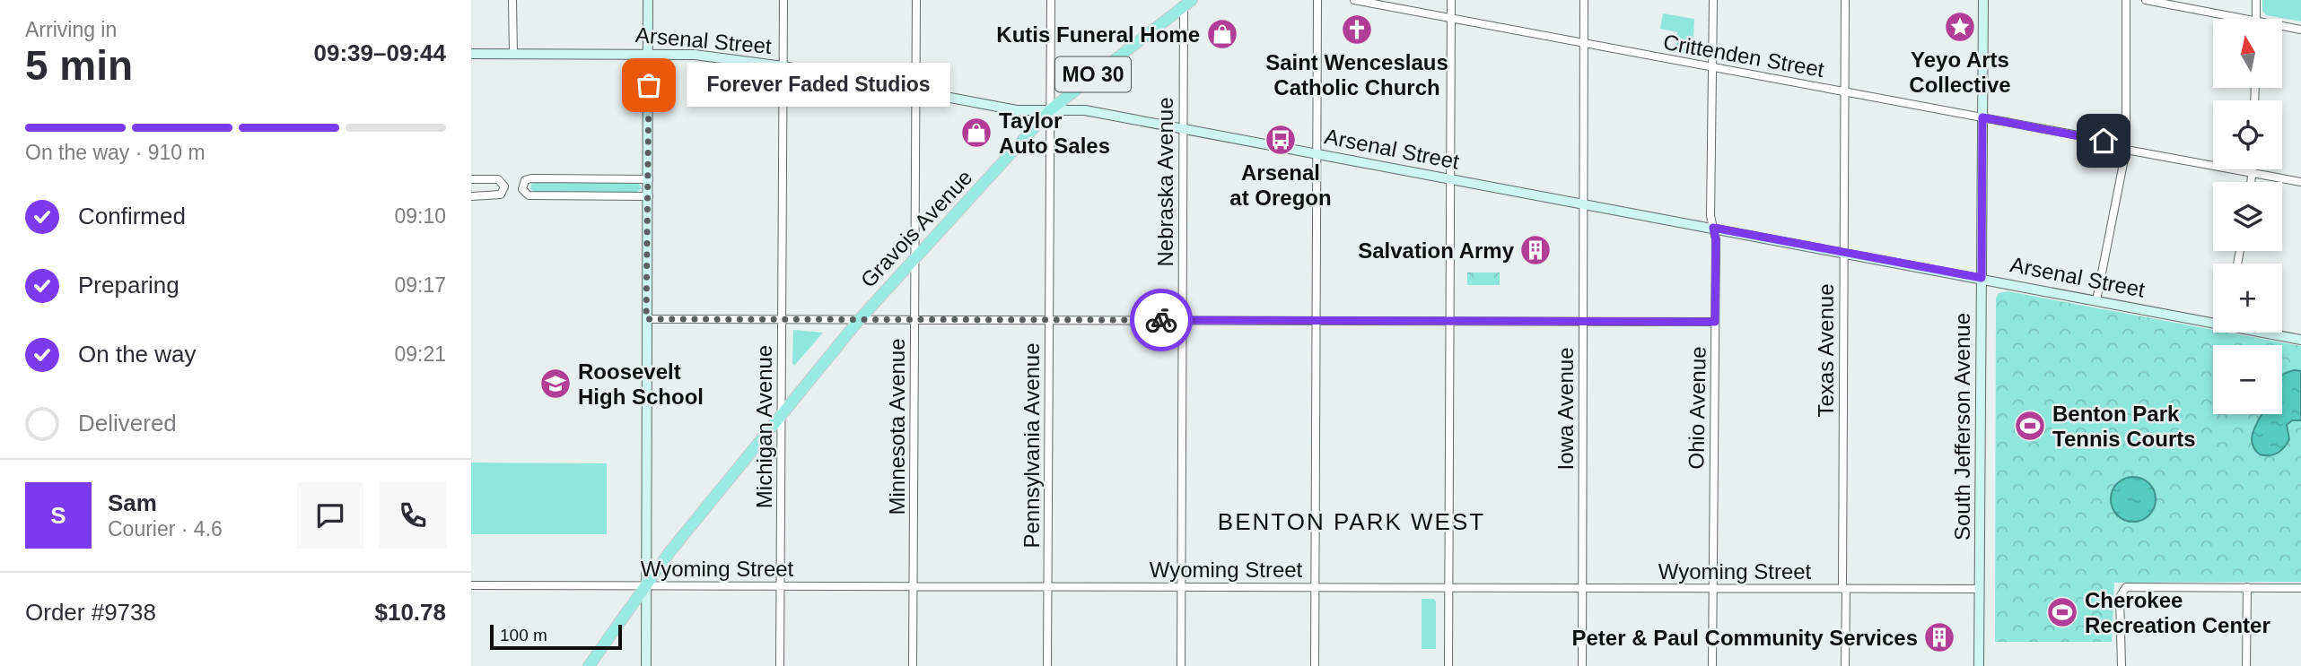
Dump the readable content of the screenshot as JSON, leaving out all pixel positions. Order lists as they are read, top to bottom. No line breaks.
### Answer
{"streets":{"main road":["Arsenal Street","MO 30","Gravois Avenue","South Jefferson Avenue"],"street":["Crittenden Street","Nebraska Avenue","Texas Avenue","Ohio Avenue","Iowa Avenue","Michigan Avenue","Minnesota Avenue","Pennsylvania Avenue","Wyoming Street"]},"crossings":[["Arsenal Street","Nebraska Avenue"],["Arsenal Street","Gravois Avenue"],["Arsenal Street","Texas Avenue"],["Arsenal Street","Ohio Avenue"],["Arsenal Street","Iowa Avenue"],["Arsenal Street","Michigan Avenue"],["Arsenal Street","Minnesota Avenue"],["Arsenal Street","South Jefferson Avenue"],["Arsenal Street","Pennsylvania Avenue"],["Crittenden Street","Texas Avenue"],["Crittenden Street","Ohio Avenue"],["Crittenden Street","Iowa Avenue"],["Crittenden Street","South Jefferson Avenue"],["Nebraska Avenue","Gravois Avenue"],["Nebraska Avenue","Wyoming Street"],["Gravois Avenue","Michigan Avenue"],["Gravois Avenue","Minnesota Avenue"],["Gravois Avenue","Pennsylvania Avenue"],["Gravois Avenue","Wyoming Street"],["Texas Avenue","Wyoming Street"],["Ohio Avenue","Wyoming Street"],["Iowa Avenue","Wyoming Street"],["Michigan Avenue","Wyoming Street"],["Minnesota Avenue","Wyoming Street"],["South Jefferson Avenue","Wyoming Street"],["Pennsylvania Avenue","Wyoming Street"]],"districts":["BENTON PARK WEST"],"places":{"place":["Yeyo Arts Collective"],"church":["Saint Wenceslaus Catholic Church"],"shop":["Kutis Funeral Home","Taylor Auto Sales"],"other":["Forever Faded Studios"],"bus stop":["Arsenal at Oregon"],"building":["Salvation Army","Peter & Paul Community Services"],"school or university":["Roosevelt High School"],"sports":["Benton Park Tennis Courts","Cherokee Recreation Center"]},"scale_bar":"100 m","north":"top","page":{"heading":["5 min","Arriving in","09:39–09:44"],"panel":["Sam","Courier · 4.6","Order #9738","$10.78"],"map_buttons":["+","−"],"bubble":"Forever Faded Studios","bar":"On the way · 910 m","list":[["Confirmed","09:10"],["Preparing","09:17"],["On the way","09:21"],"Delivered"],"round":"S","scale":"100 m"}}
